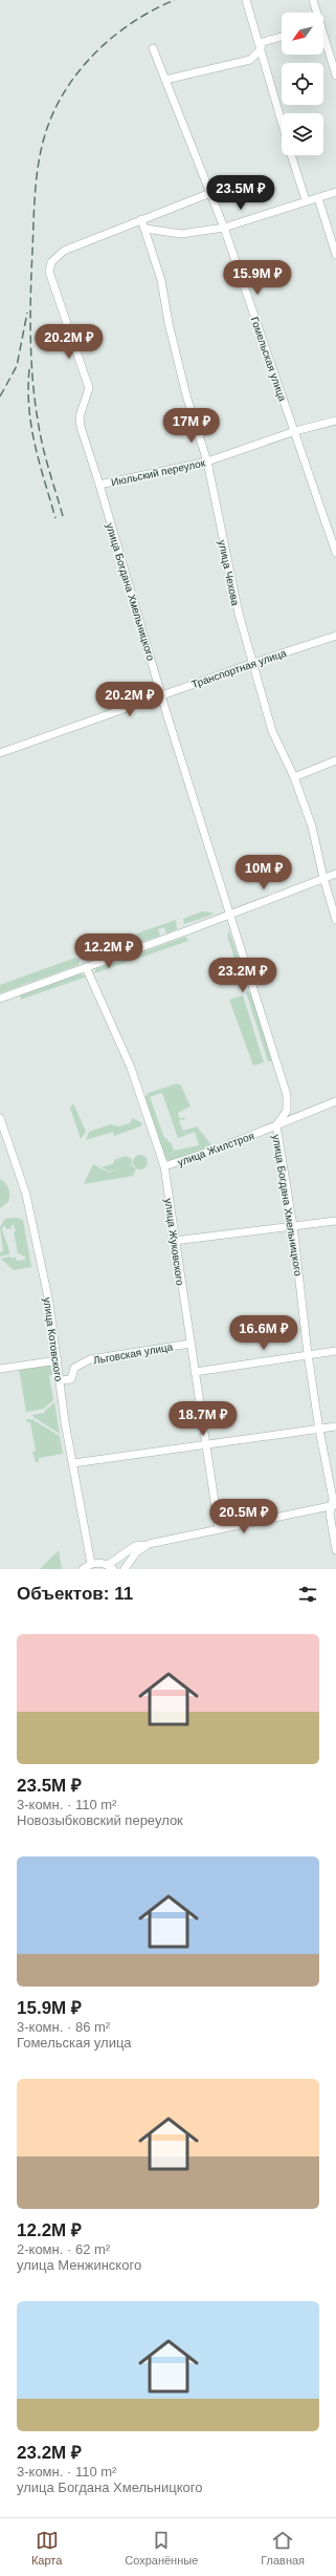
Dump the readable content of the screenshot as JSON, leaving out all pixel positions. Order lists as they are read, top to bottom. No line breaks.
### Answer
{"streets":{"street":["Гомельская улица","Июльский переулок","улица Чехова","улица Богдана Хмельницкого","Транспортная улица","улица Жилстроя","улица Жуковского","улица Котовского","Льговская улица"]},"crossings":[["Гомельская улица","Июльский переулок"],["Июльский переулок","улица Чехова"],["Июльский переулок","улица Богдана Хмельницкого"],["улица Чехова","улица Богдана Хмельницкого"],["улица Чехова","Транспортная улица"],["улица Богдана Хмельницкого","Транспортная улица"],["улица Богдана Хмельницкого","улица Жилстроя"],["улица Жилстроя","улица Жуковского"],["улица Жуковского","Льговская улица"],["улица Котовского","Льговская улица"]],"north":"bottom left","page":{"price":["23.5M ₽","15.9M ₽","20.2M ₽","17M ₽","20.2M ₽","10M ₽","12.2M ₽","23.2M ₽","16.6M ₽","18.7M ₽","20.5M ₽"],"heading":"Объектов: 11","list":[{"name":"23.5M ₽","note":"3-комн. · 110 m² · Новозыбковский переулок"},{"name":"15.9M ₽","note":"3-комн. · 86 m² · Гомельская улица"},{"name":"12.2M ₽","note":"2-комн. · 62 m² · улица Менжинского"},{"name":"23.2M ₽","note":"3-комн. · 110 m² · улица Богдана Хмельницкого"}],"tabs":["Карта","Сохранённые","Главная"]}}
